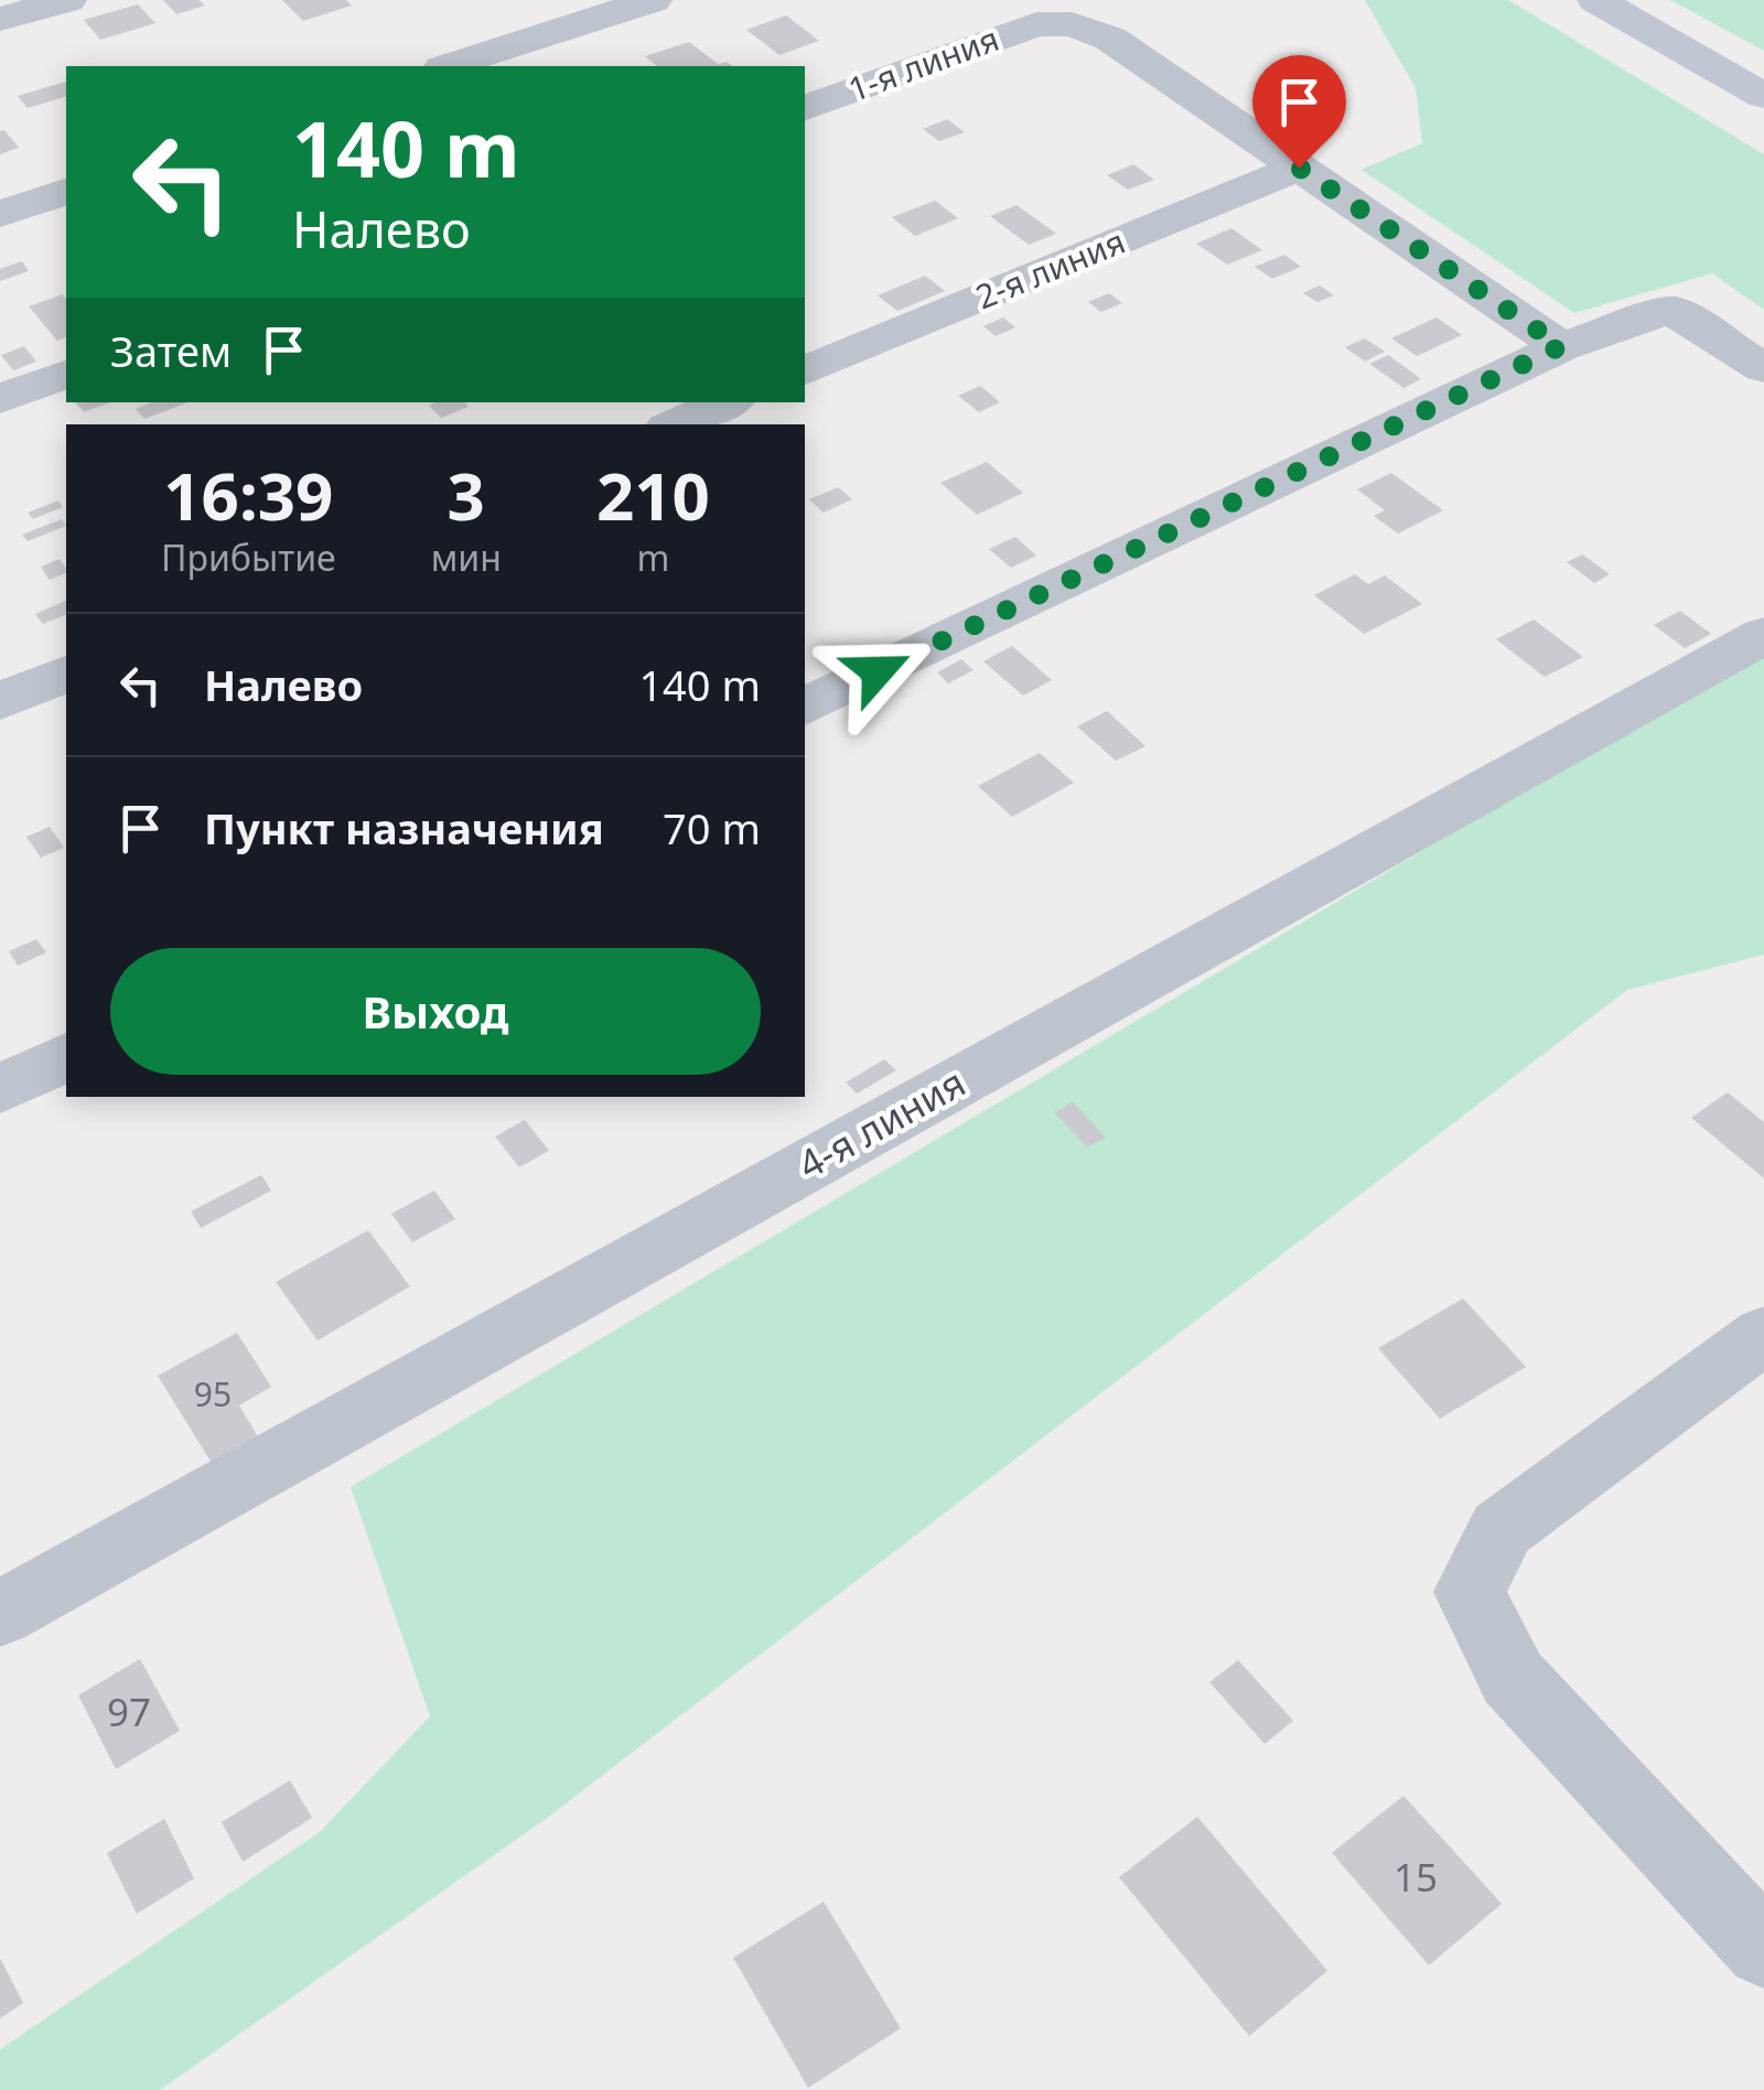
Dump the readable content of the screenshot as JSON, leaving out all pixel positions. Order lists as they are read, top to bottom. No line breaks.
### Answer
{"streets":{"street":["1-я линия","2-я линия","4-я линия"]},"crossings":[["1-я линия","2-я линия"]],"house_numbers":["95","97","15"],"page":{"turn":["140 m","Налево"],"then":"Затем","eta":["16:39","Прибытие","3","мин","210","m"],"list":[{"name":"Налево","value":"140 m"},{"name":"Пункт назначения","value":"70 m"}],"buttons":"Выход"}}
